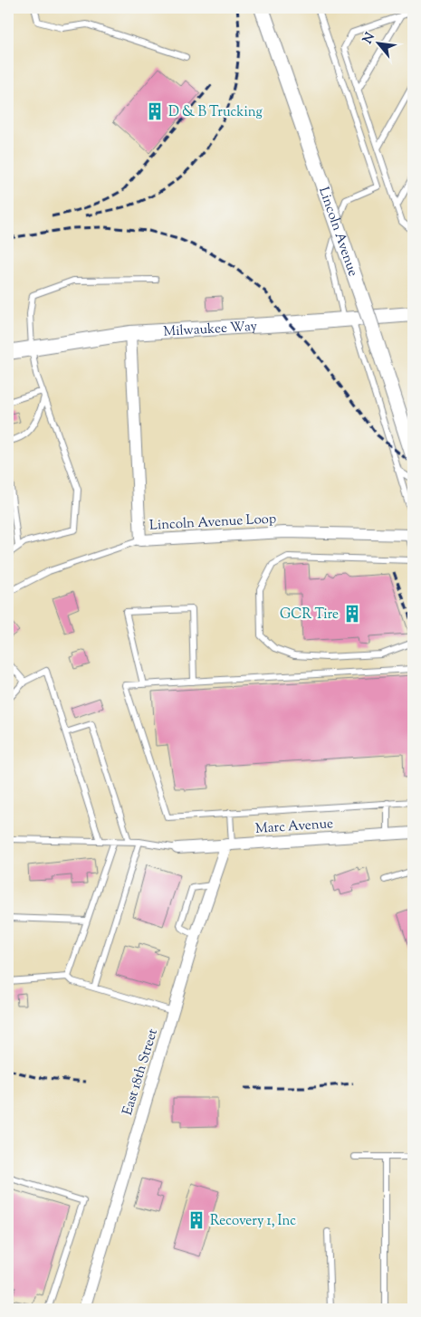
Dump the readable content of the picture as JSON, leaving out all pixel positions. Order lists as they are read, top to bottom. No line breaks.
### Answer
{"streets":{"street":["Lincoln Avenue","Milwaukee Way","Lincoln Avenue Loop","Marc Avenue","East 18th Street"]},"crossings":[["Milwaukee Way","Lincoln Avenue Loop"],["Marc Avenue","East 18th Street"]],"places":{"building":["D & B Trucking","GCR Tire","Recovery 1, Inc"]},"north":"top left"}
